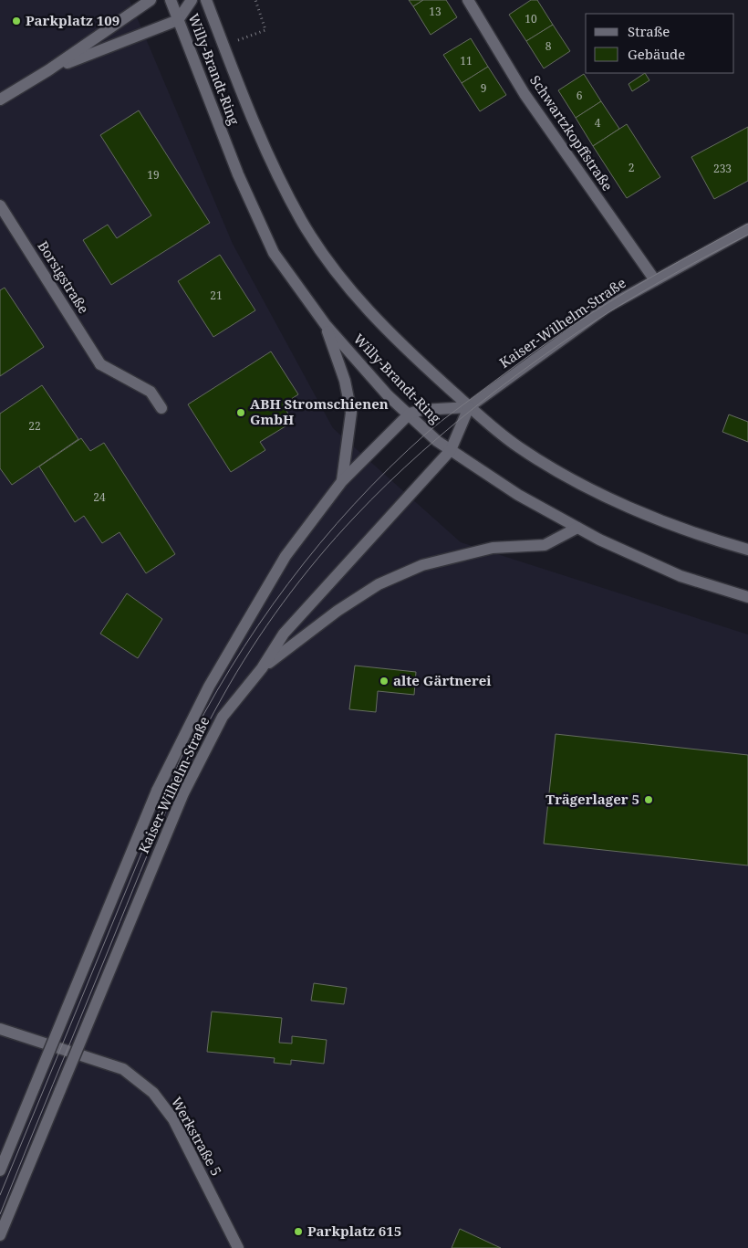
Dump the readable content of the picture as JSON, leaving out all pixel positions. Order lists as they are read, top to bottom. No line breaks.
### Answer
{"streets":{"main road":["Willy-Brandt-Ring","Schwartzkopffstraße","Borsigstraße","Kaiser-Wilhelm-Straße","Werkstraße 5"]},"crossings":[["Willy-Brandt-Ring","Kaiser-Wilhelm-Straße"],["Schwartzkopffstraße","Kaiser-Wilhelm-Straße"]],"places":["Parkplatz 109","ABH Stromschienen GmbH","alte Gärtnerei","Trägerlager 5","Parkplatz 615"],"house_numbers":["13","10","8","11","9","6","4","2","233","19","21","22","24"],"legend":["Straße","Gebäude"]}
